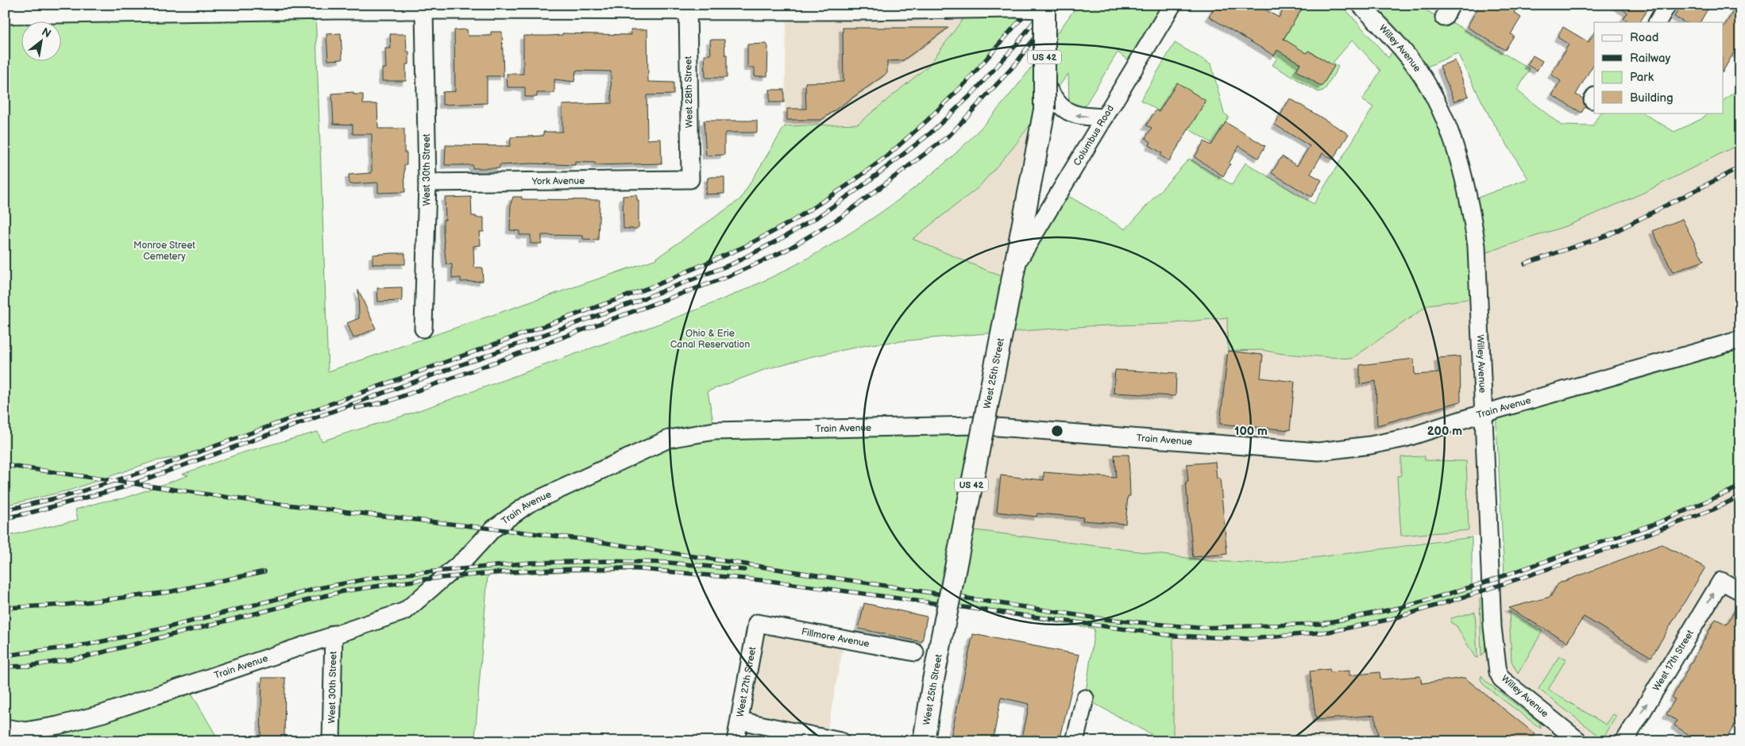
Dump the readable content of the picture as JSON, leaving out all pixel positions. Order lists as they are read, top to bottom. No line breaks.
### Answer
{"streets":{"main road":["US 42","West 25th Street"],"street":["Willey Avenue","West 28th Street","Columbus Road","West 30th Street","York Avenue","Train Avenue","Fillmore Avenue","West 17th Street","West 27th Street"]},"crossings":[["Willey Avenue","Train Avenue"],["West 28th Street","York Avenue"],["Columbus Road","West 25th Street"],["West 30th Street","York Avenue"],["West 30th Street","Train Avenue"],["Fillmore Avenue","West 27th Street"]],"one_way":["West 17th Street"],"parks":["Monroe Street Cemetery","Ohio & Erie Canal Reservation"],"legend":["Road","Railway","Park","Building"],"north":"top right","rings":["100 m","200 m"]}
